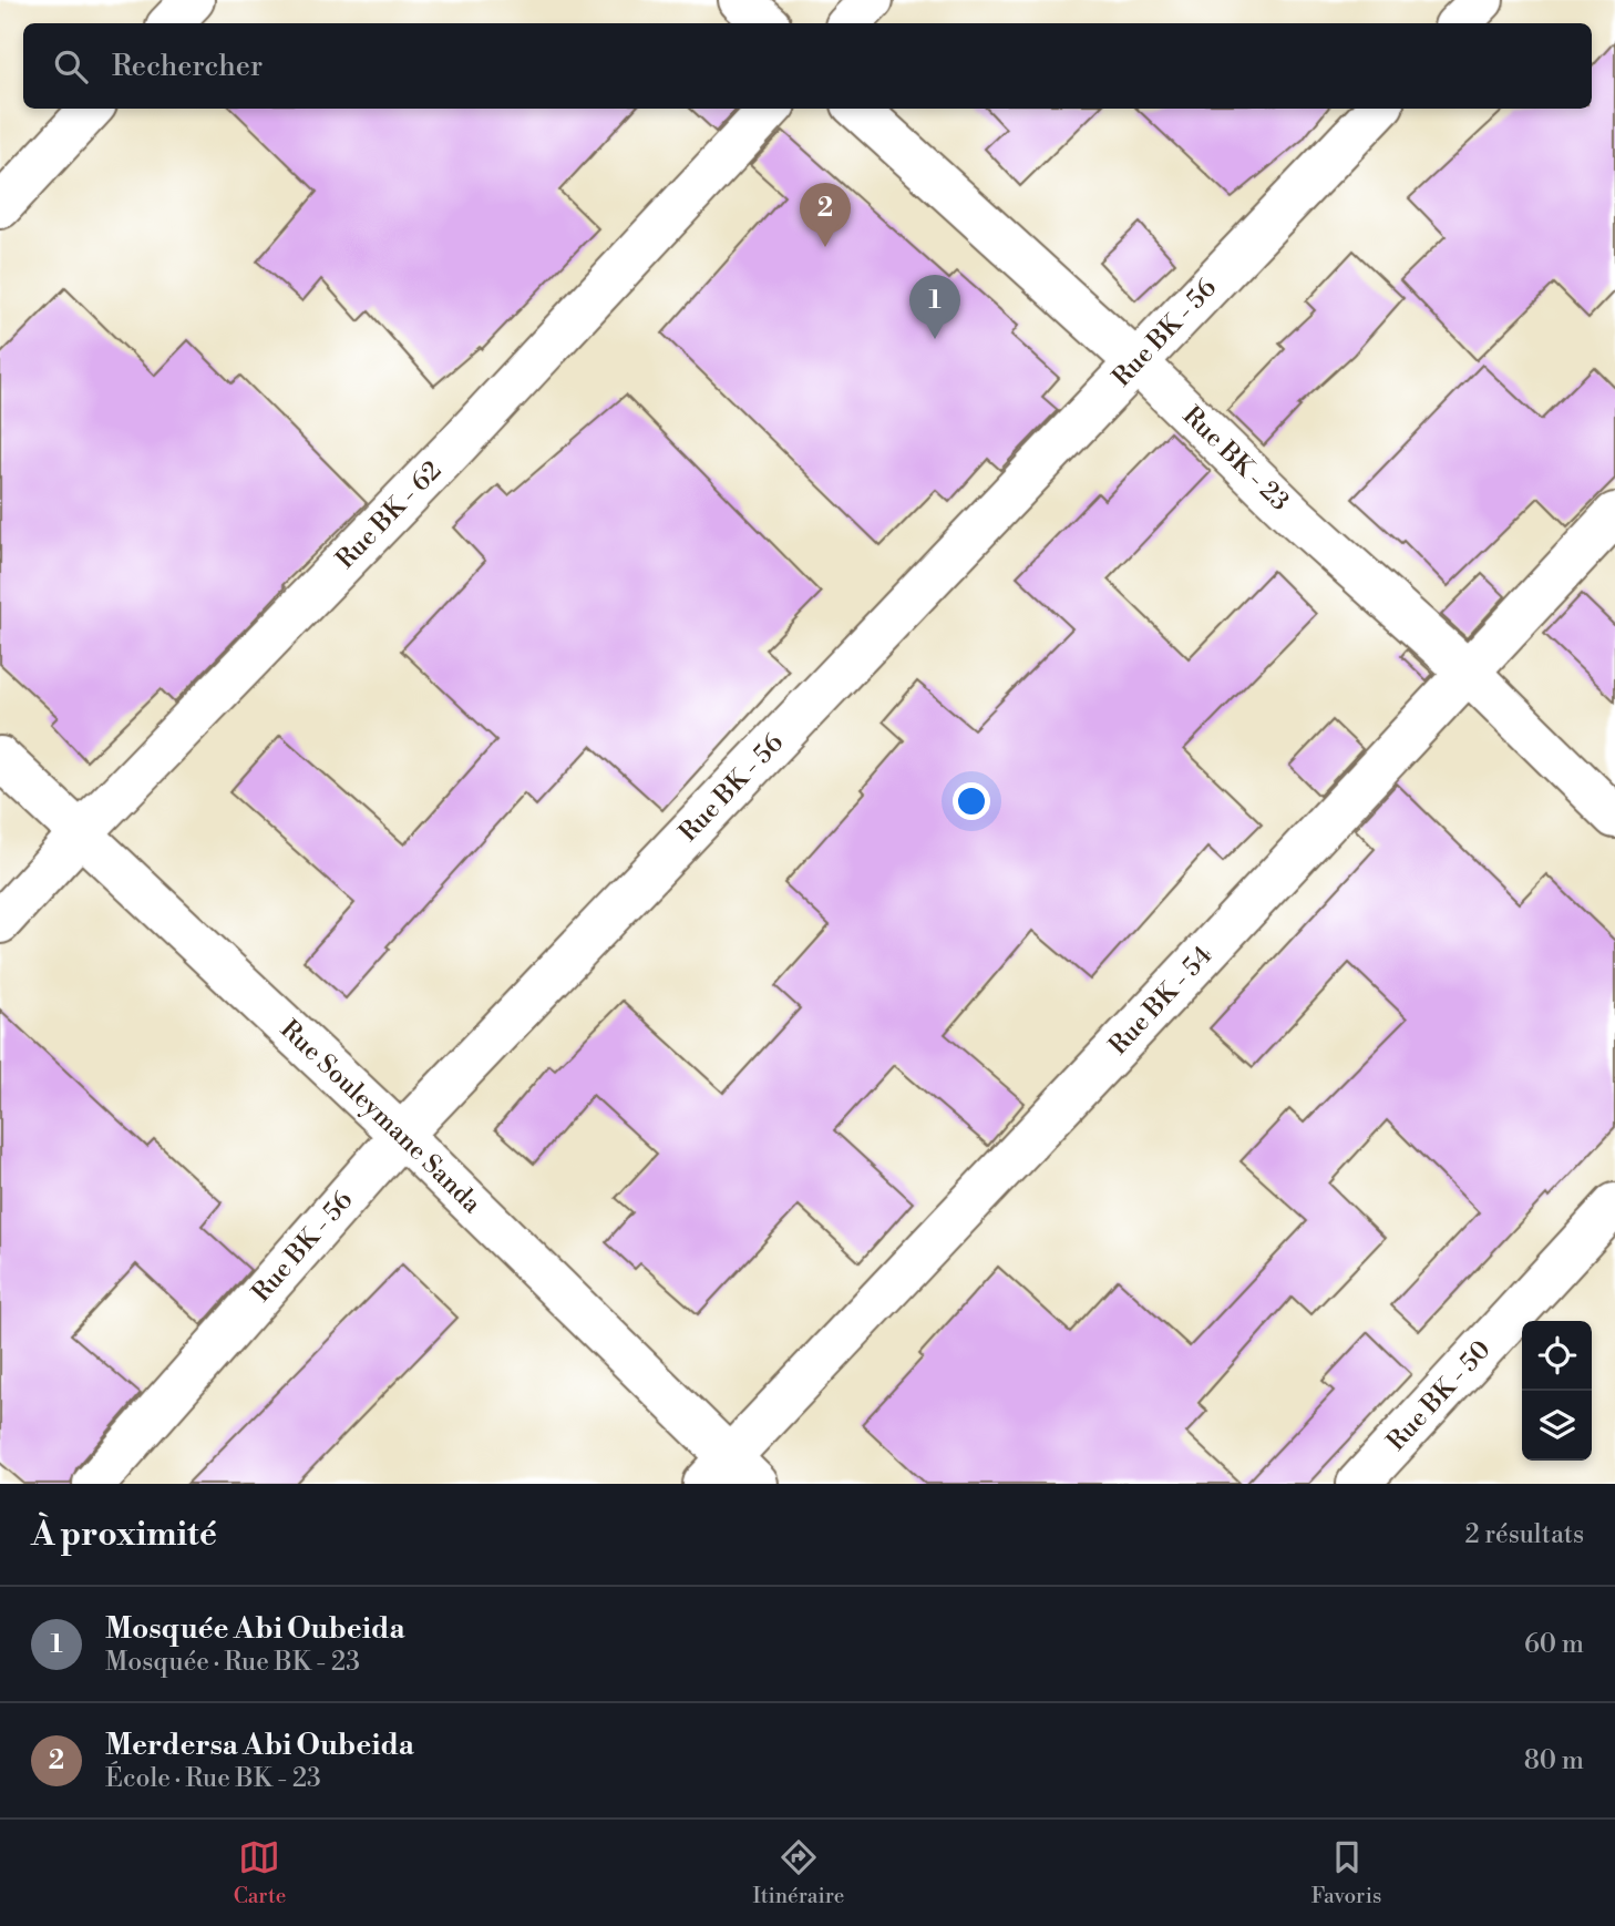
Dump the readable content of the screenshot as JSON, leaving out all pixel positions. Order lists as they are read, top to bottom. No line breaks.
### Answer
{"streets":{"street":["Rue BK - 56","Rue BK - 23","Rue BK - 62","Rue BK - 54","Rue Souleymane Sanda","Rue BK - 50"]},"crossings":[["Rue BK - 56","Rue BK - 23"],["Rue BK - 56","Rue Souleymane Sanda"],["Rue BK - 23","Rue BK - 54"],["Rue BK - 62","Rue Souleymane Sanda"],["Rue BK - 54","Rue Souleymane Sanda"]],"page":{"search":"Rechercher","pins":["2","1"],"heading":["À proximité","2 résultats"],"list":[{"mark":"1","name":"Mosquée Abi Oubeida","note":"Mosquée · Rue BK - 23","value":"60 m"},{"mark":"2","name":"Merdersa Abi Oubeida","note":"École · Rue BK - 23","value":"80 m"}],"nav":["Carte","Itinéraire","Favoris"]}}
